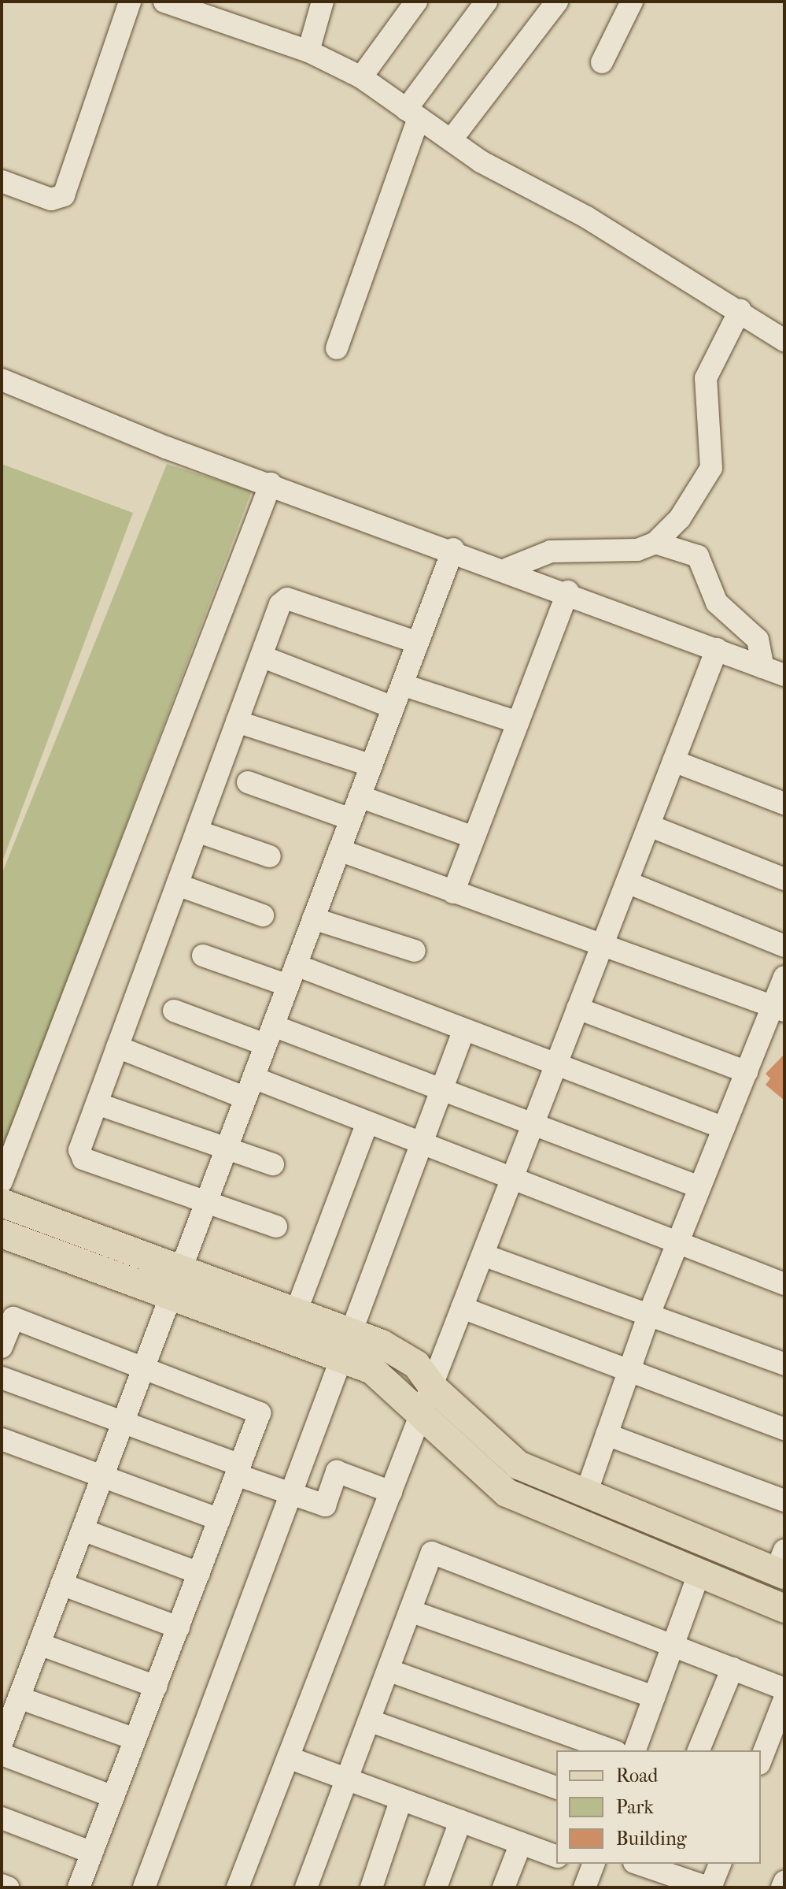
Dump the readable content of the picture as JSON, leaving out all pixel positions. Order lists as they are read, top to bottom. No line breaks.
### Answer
{"legend":["Road","Park","Building"]}
